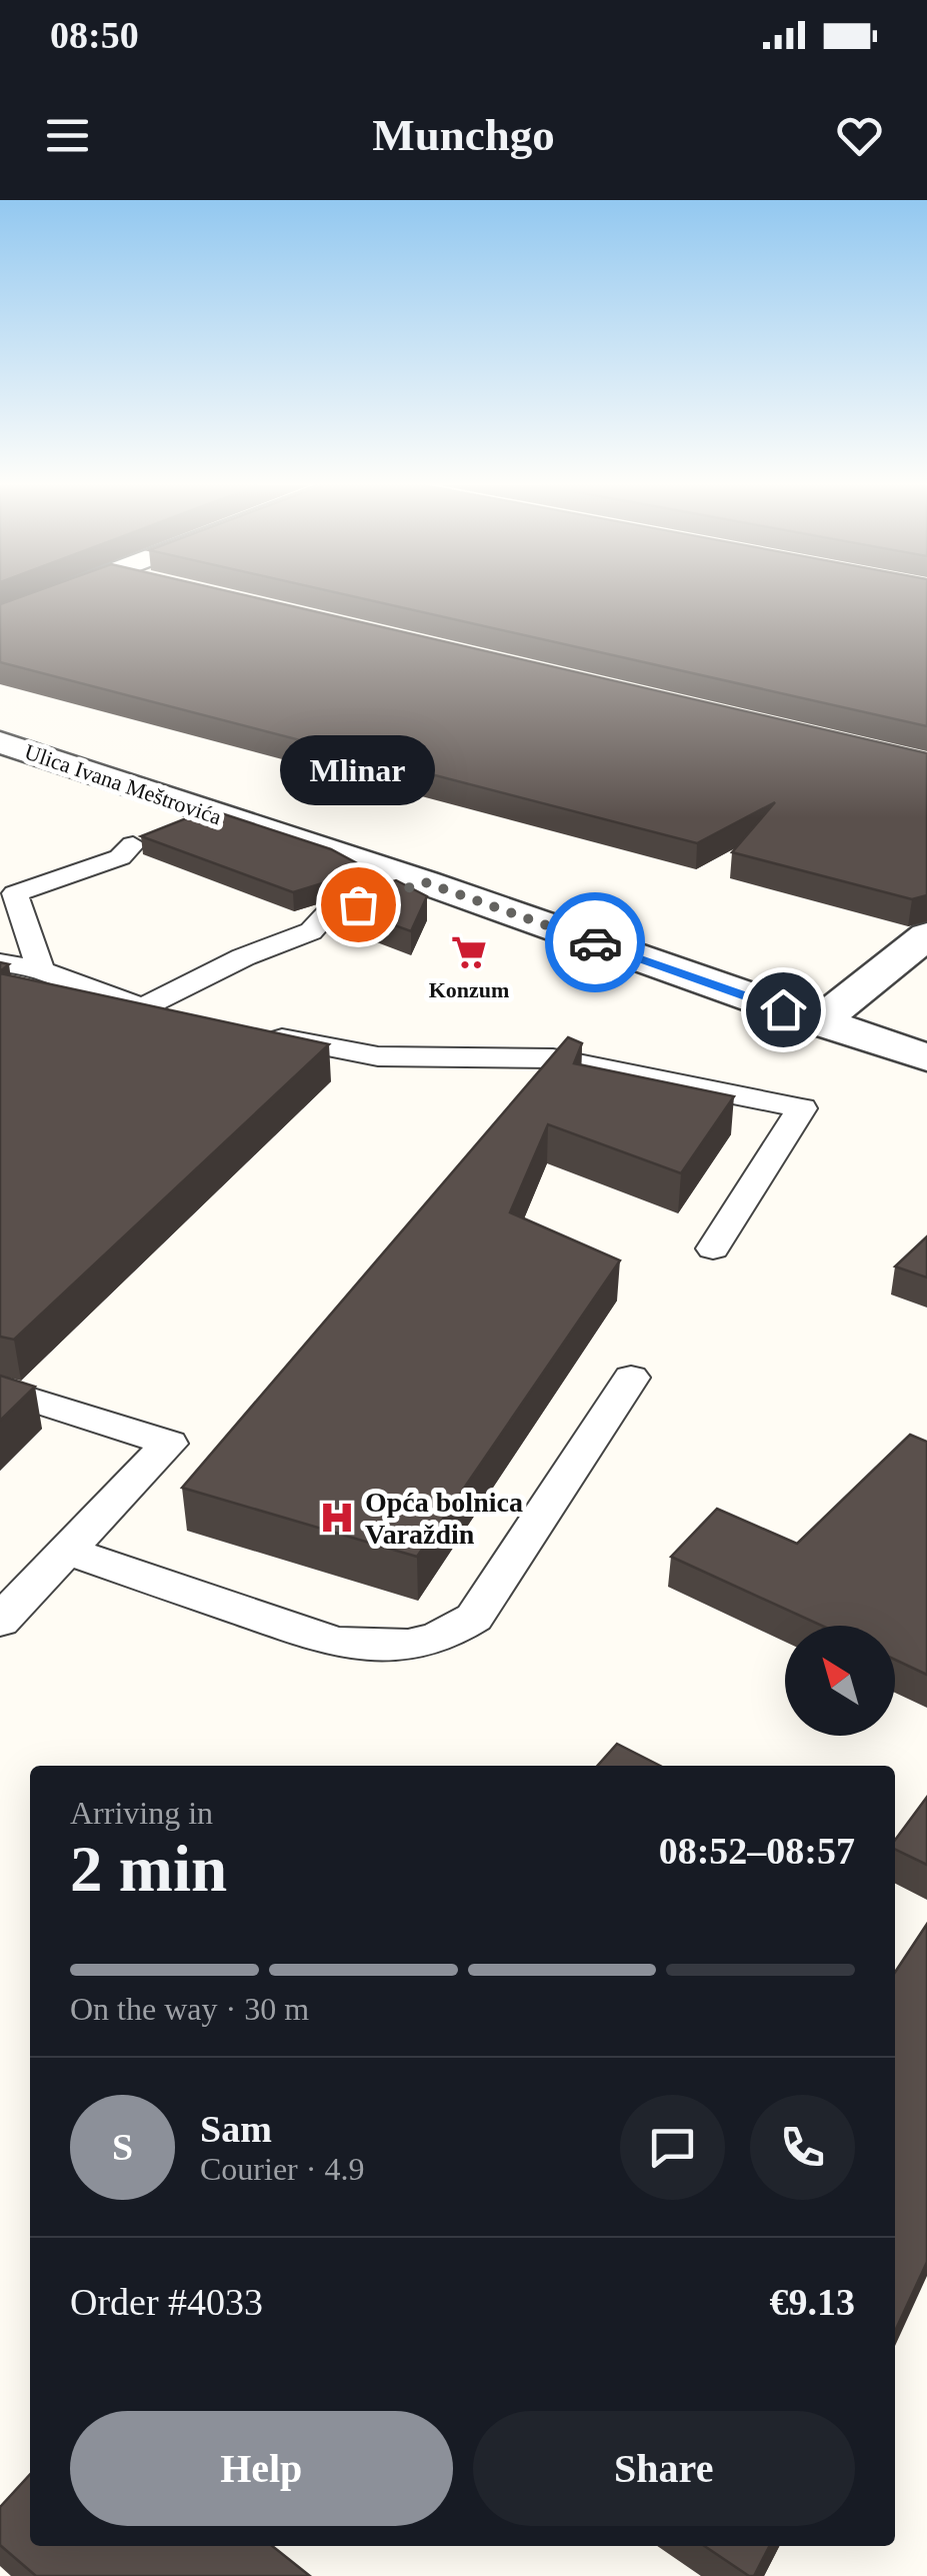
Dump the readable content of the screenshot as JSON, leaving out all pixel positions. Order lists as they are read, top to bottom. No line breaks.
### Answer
{"streets":{"street":["Ulica Ivana Meštrovića"]},"places":{"other":["Mlinar"],"supermarket":["Konzum"],"hospital":["Opća bolnica Varaždin"]},"north":"top left","page":{"status":"08:50","header":"Munchgo","bubble":"Mlinar","heading":["2 min","Arriving in","08:52–08:57"],"panel":["Sam","Courier · 4.9","Order #4033","€9.13"],"bar":"On the way · 30 m","round":"S","buttons":["Help","Share"]}}
